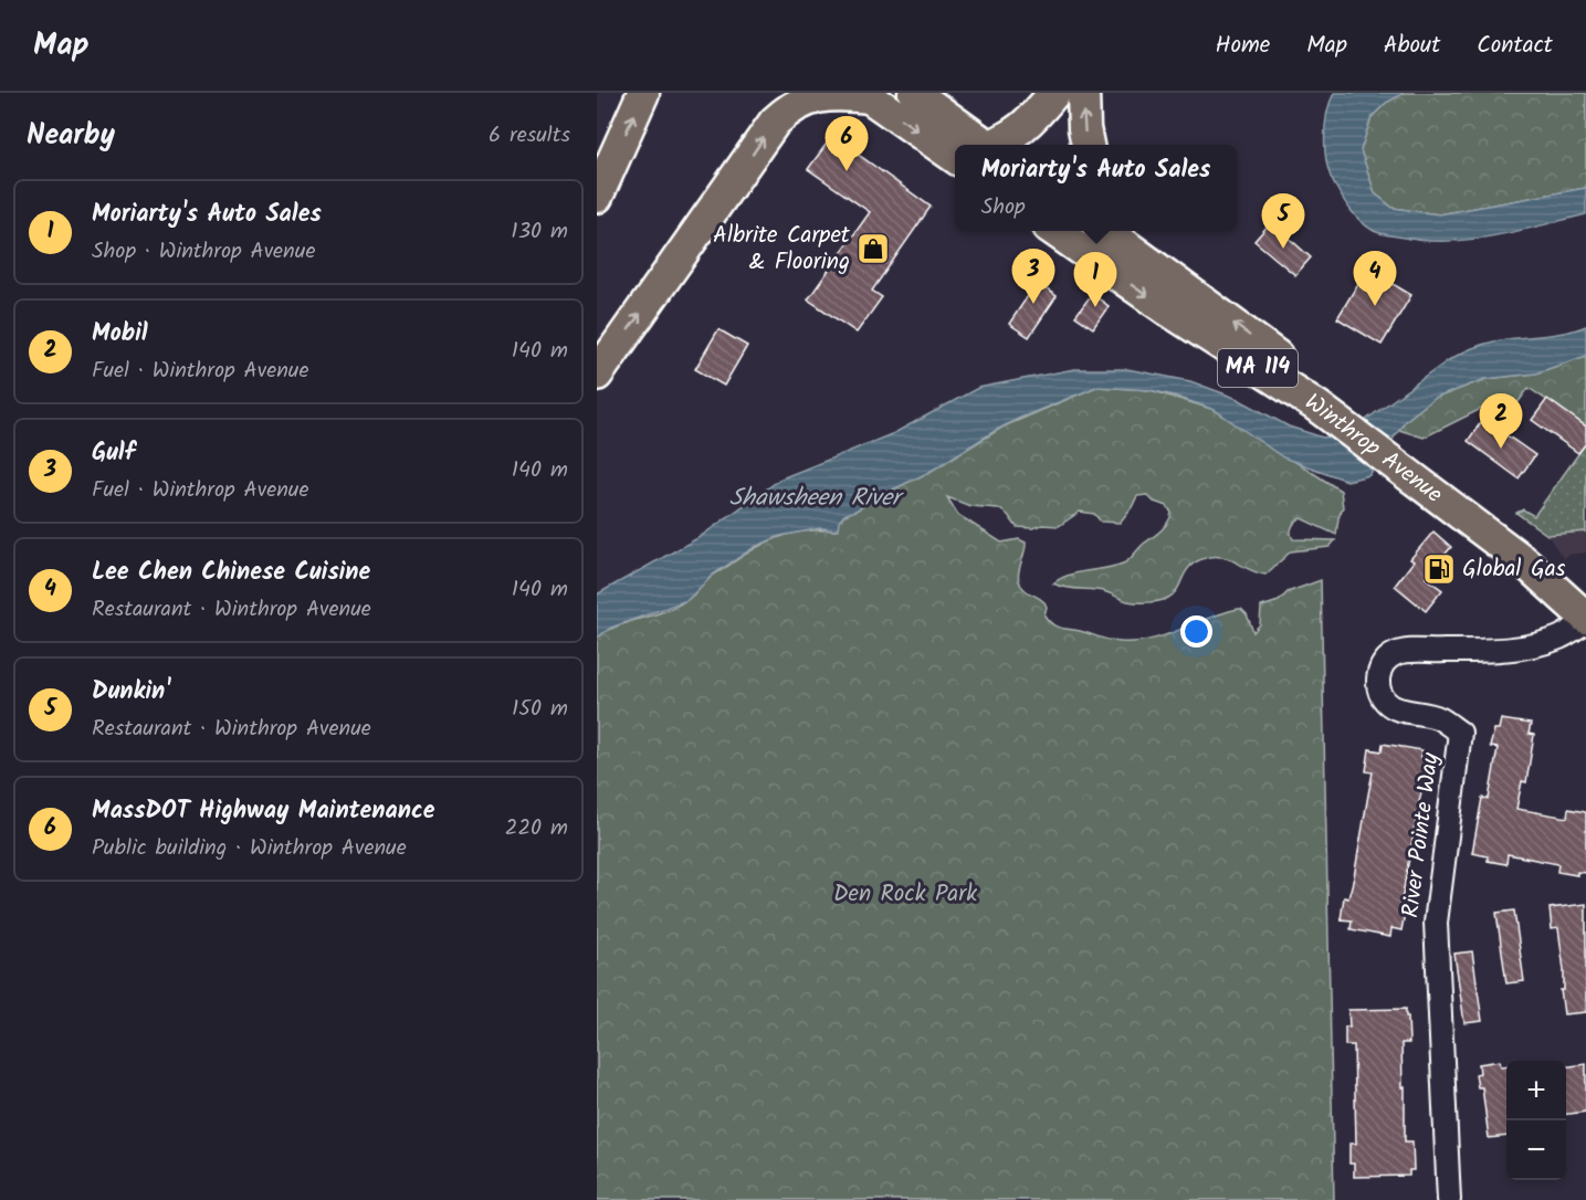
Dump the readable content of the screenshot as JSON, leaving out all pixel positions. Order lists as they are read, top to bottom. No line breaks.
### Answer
{"streets":{"highway":["MA 114","Winthrop Avenue"],"street":["River Pointe Way"]},"crossings":[["Winthrop Avenue","River Pointe Way"]],"water":["Shawsheen River"],"parks":["Den Rock Park"],"places":{"shop":["Albrite Carpet & Flooring"],"fuel station":["Global Gas"]},"page":{"header":"Map","nav":["Home","Map","About","Contact"],"heading":["Nearby","6 results"],"pins":["6","5","3","4","1","2"],"popup":["Moriarty's Auto Sales","Shop"],"list":[{"mark":"1","name":"Moriarty's Auto Sales","note":"Shop · Winthrop Avenue","value":"130 m"},{"mark":"2","name":"Mobil","note":"Fuel · Winthrop Avenue","value":"140 m"},{"mark":"3","name":"Gulf","note":"Fuel · Winthrop Avenue","value":"140 m"},{"mark":"4","name":"Lee Chen Chinese Cuisine","note":"Restaurant · Winthrop Avenue","value":"140 m"},{"mark":"5","name":"Dunkin'","note":"Restaurant · Winthrop Avenue","value":"150 m"},{"mark":"6","name":"MassDOT Highway Maintenance","note":"Public building · Winthrop Avenue","value":"220 m"}],"map_buttons":["+","−"]}}
